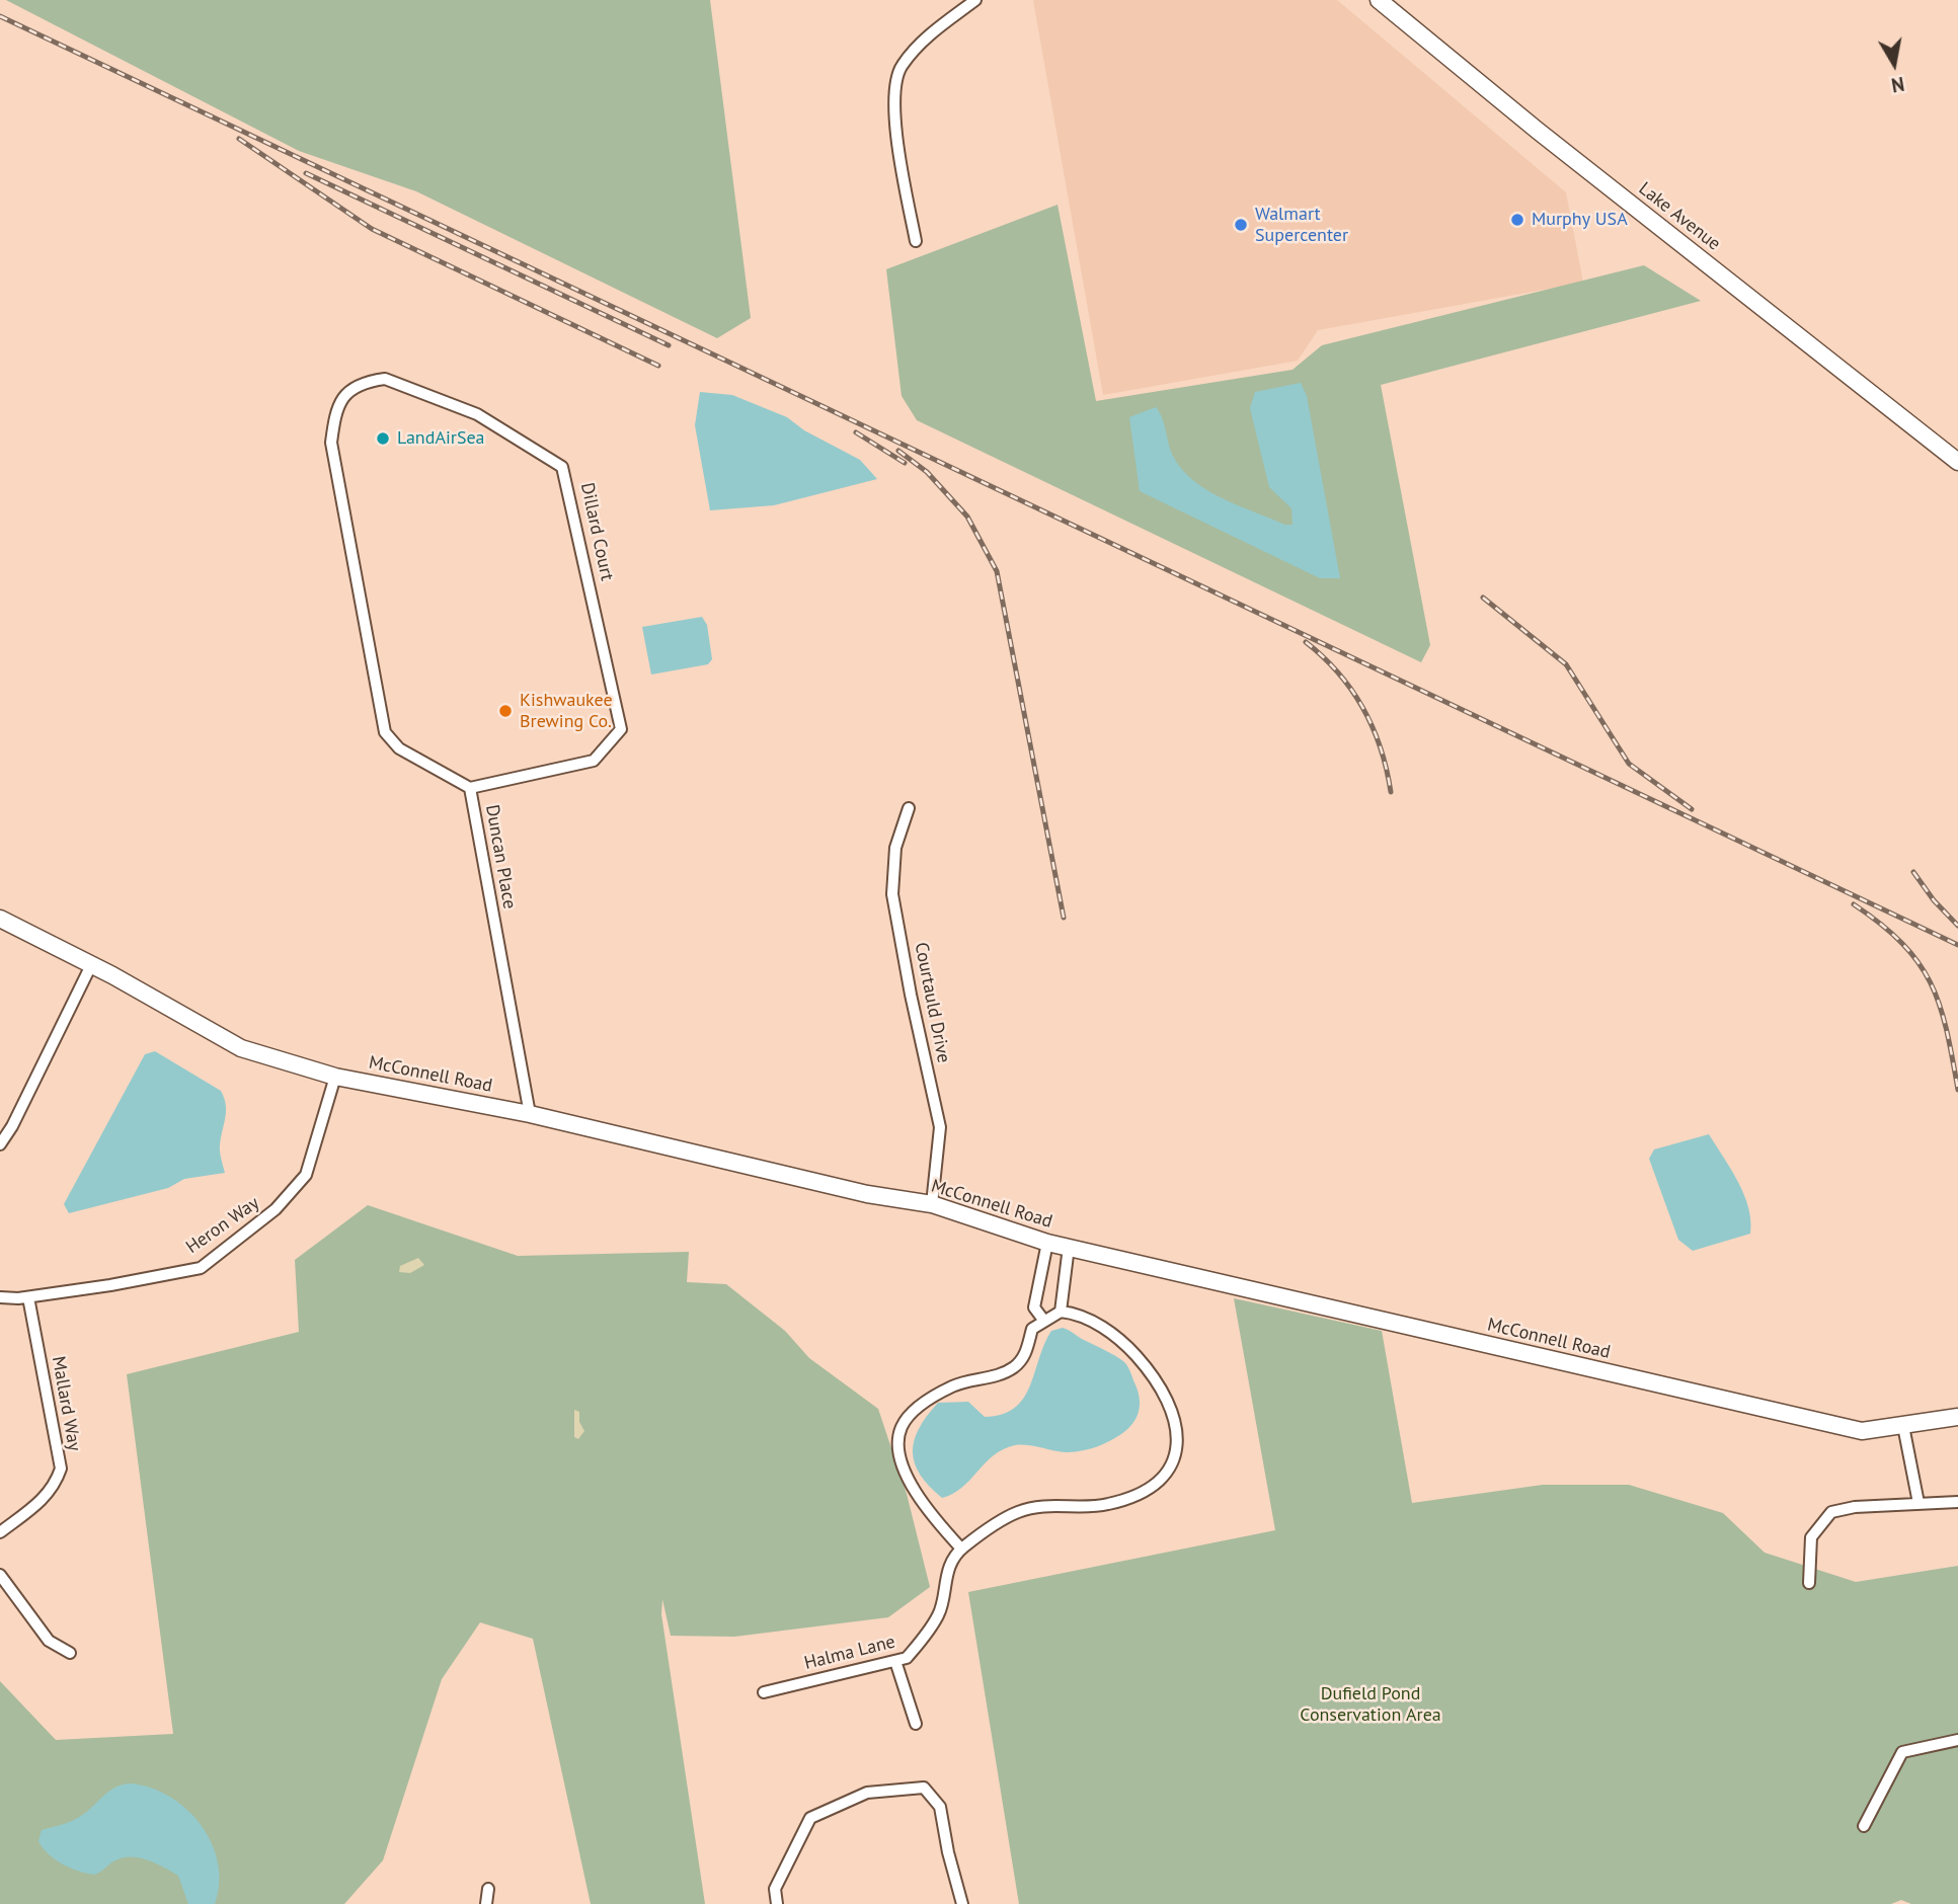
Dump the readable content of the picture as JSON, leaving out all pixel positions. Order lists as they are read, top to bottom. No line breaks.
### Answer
{"streets":{"street":["Lake Avenue","Dillard Court","Duncan Place","Courtauld Drive","McConnell Road","Heron Way","Mallard Way","Halma Lane"]},"crossings":[["Dillard Court","Duncan Place"],["Duncan Place","McConnell Road"],["Courtauld Drive","McConnell Road"],["McConnell Road","Heron Way"],["Heron Way","Mallard Way"]],"parks":["Dufield Pond Conservation Area"],"places":["Murphy USA","Walmart Supercenter","LandAirSea","Kishwaukee Brewing Co."],"north":"bottom"}
